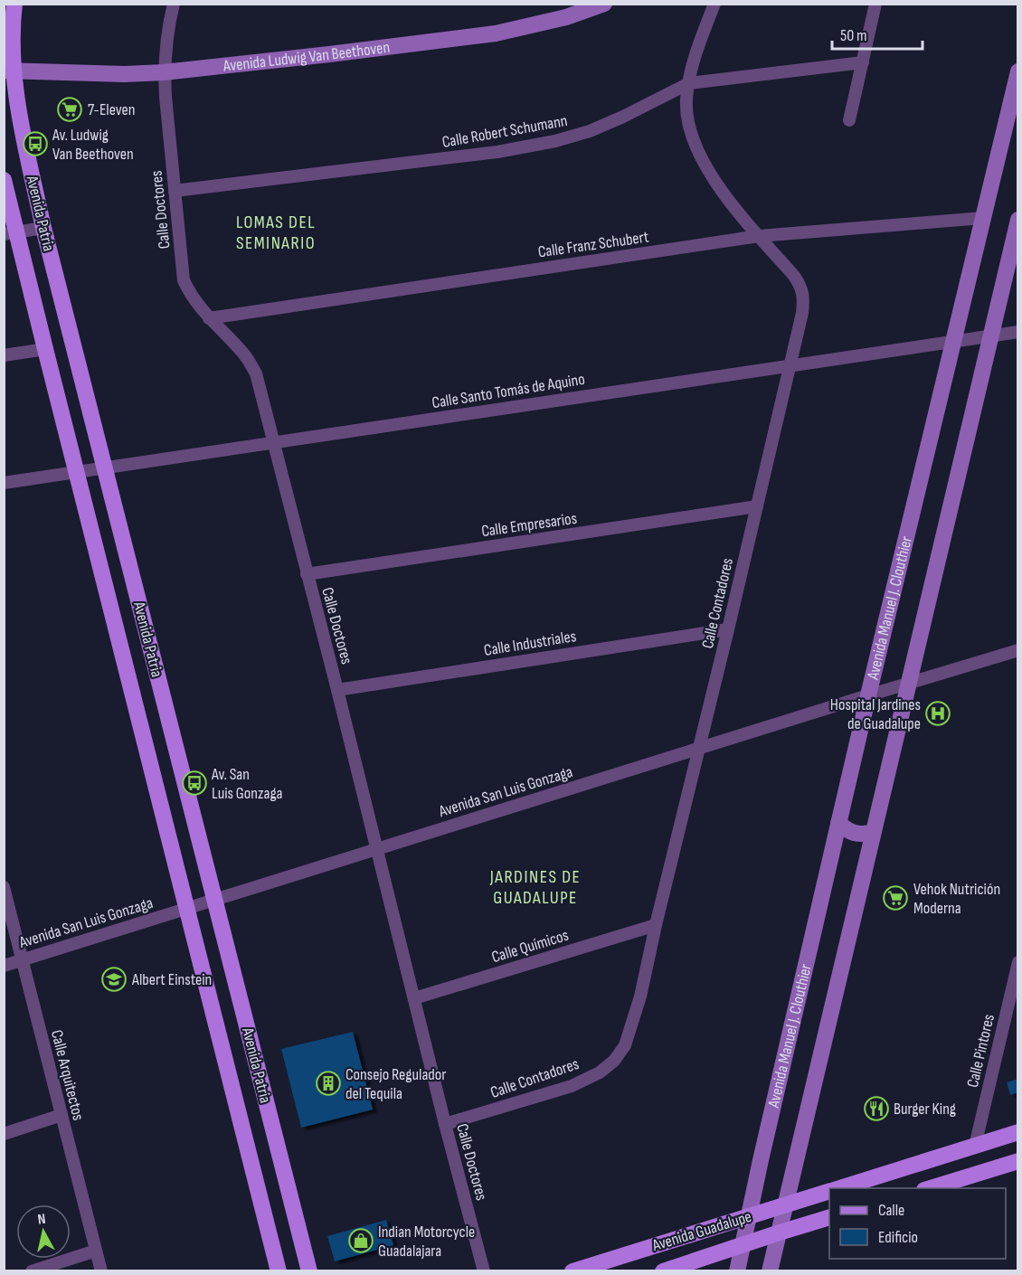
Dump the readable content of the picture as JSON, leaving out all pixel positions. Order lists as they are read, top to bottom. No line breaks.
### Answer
{"streets":{"main road":["Avenida Ludwig Van Beethoven","Avenida Patria","Avenida Manuel J. Clouthier","Avenida Guadalupe"],"street":["Calle Robert Schumann","Calle Doctores","Calle Franz Schubert","Calle Santo Tomás de Aquino","Calle Empresarios","Calle Contadores","Calle Industriales","Avenida San Luis Gonzaga","Calle Químicos","Calle Pintores","Calle Arquitectos"]},"crossings":[["Avenida Ludwig Van Beethoven","Calle Doctores"],["Avenida Ludwig Van Beethoven","Avenida Patria"],["Calle Robert Schumann","Calle Doctores"],["Calle Robert Schumann","Calle Contadores"],["Calle Doctores","Calle Franz Schubert"],["Calle Doctores","Calle Santo Tomás de Aquino"],["Calle Doctores","Calle Empresarios"],["Calle Doctores","Calle Contadores"],["Calle Doctores","Calle Industriales"],["Calle Doctores","Avenida San Luis Gonzaga"],["Calle Doctores","Calle Químicos"],["Avenida Patria","Calle Santo Tomás de Aquino"],["Avenida Patria","Avenida San Luis Gonzaga"],["Calle Franz Schubert","Calle Contadores"],["Calle Franz Schubert","Avenida Manuel J. Clouthier"],["Calle Santo Tomás de Aquino","Calle Contadores"],["Calle Santo Tomás de Aquino","Avenida Manuel J. Clouthier"],["Calle Empresarios","Calle Contadores"],["Calle Contadores","Calle Industriales"],["Calle Contadores","Avenida San Luis Gonzaga"],["Calle Contadores","Calle Químicos"],["Avenida Manuel J. Clouthier","Avenida San Luis Gonzaga"],["Avenida Manuel J. Clouthier","Avenida Guadalupe"],["Avenida San Luis Gonzaga","Calle Arquitectos"],["Calle Pintores","Avenida Guadalupe"]],"districts":["LOMAS DEL SEMINARIO","JARDINES DE GUADALUPE"],"places":{"supermarket":["7-Eleven","Vehok Nutrición Moderna"],"bus stop":["Av. Ludwig Van Beethoven","Av. San Luis Gonzaga"],"hospital":["Hospital Jardines de Guadalupe"],"school or university":["Albert Einstein"],"building":["Consejo Regulador del Tequila"],"restaurant":["Burger King"],"shop":["Indian Motorcycle Guadalajara"]},"legend":["Calle","Edificio"],"scale_bar":"50 m","north":"top"}
